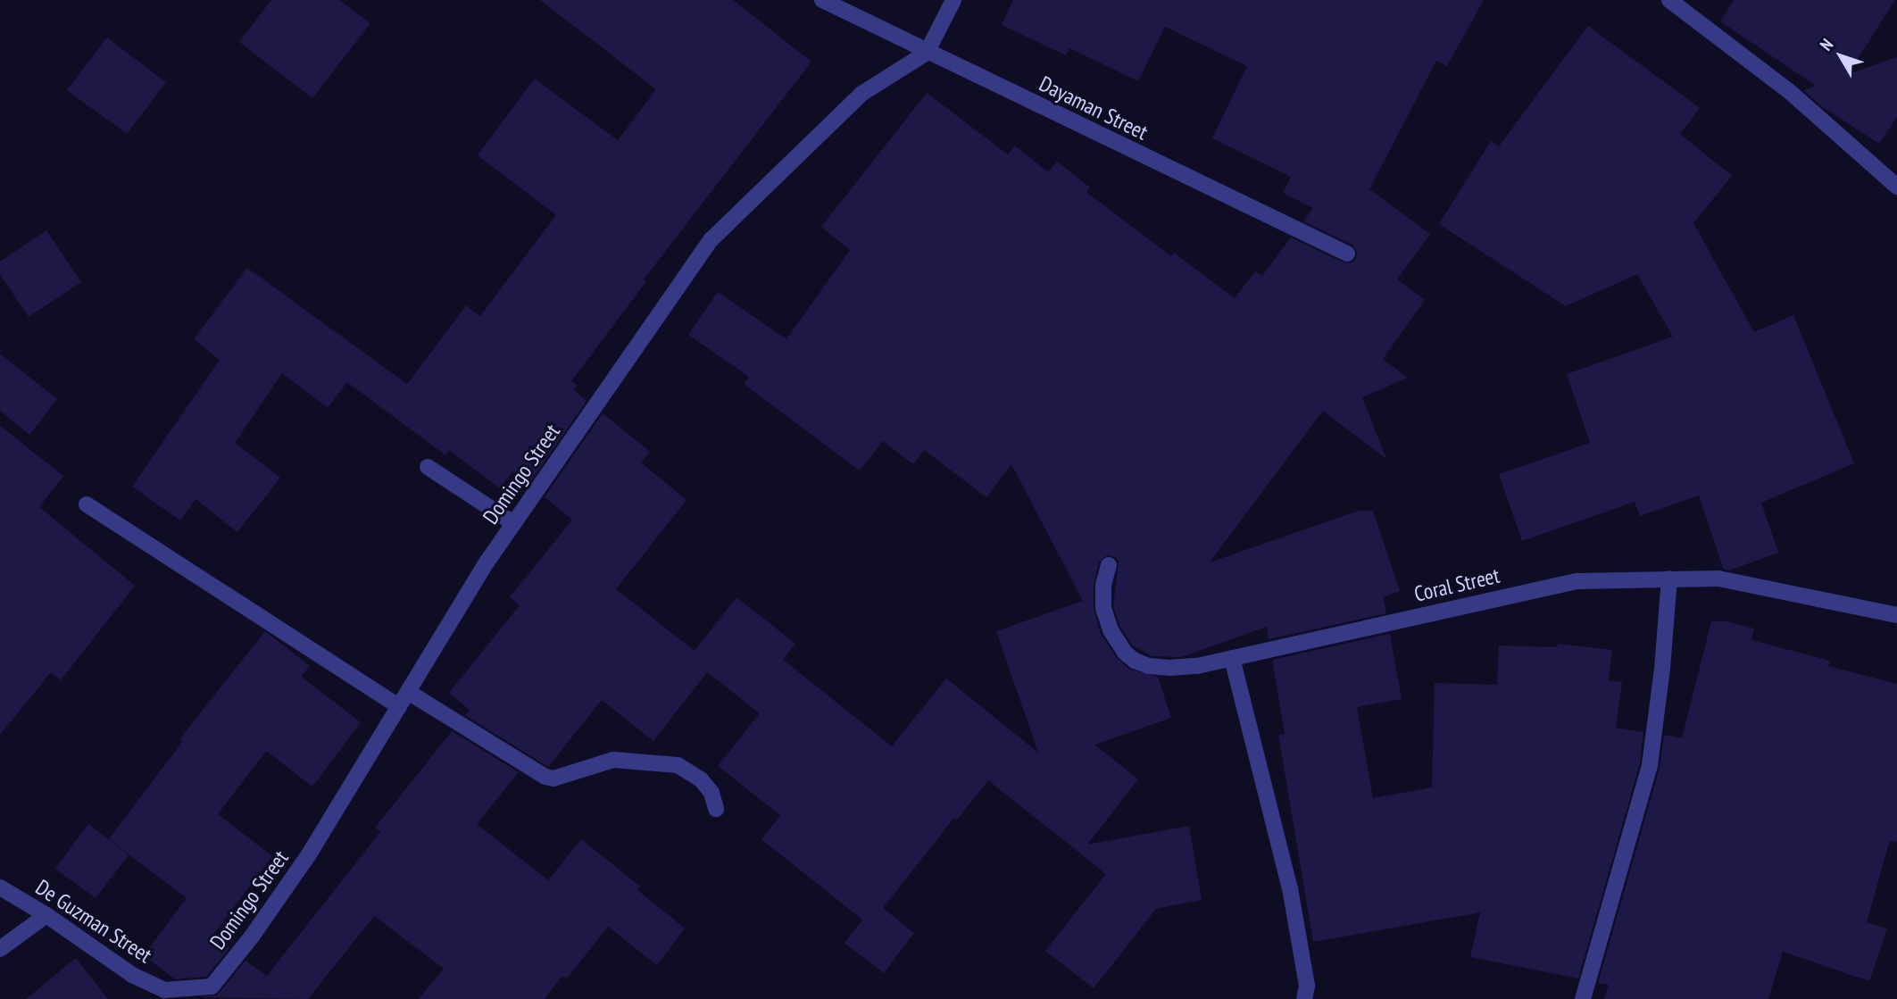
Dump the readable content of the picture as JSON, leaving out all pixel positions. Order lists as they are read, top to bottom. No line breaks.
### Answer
{"streets":{"street":["Dayaman Street","Domingo Street","Coral Street","De Guzman Street"]},"crossings":[["Dayaman Street","Domingo Street"],["Domingo Street","De Guzman Street"]],"north":"top left"}
